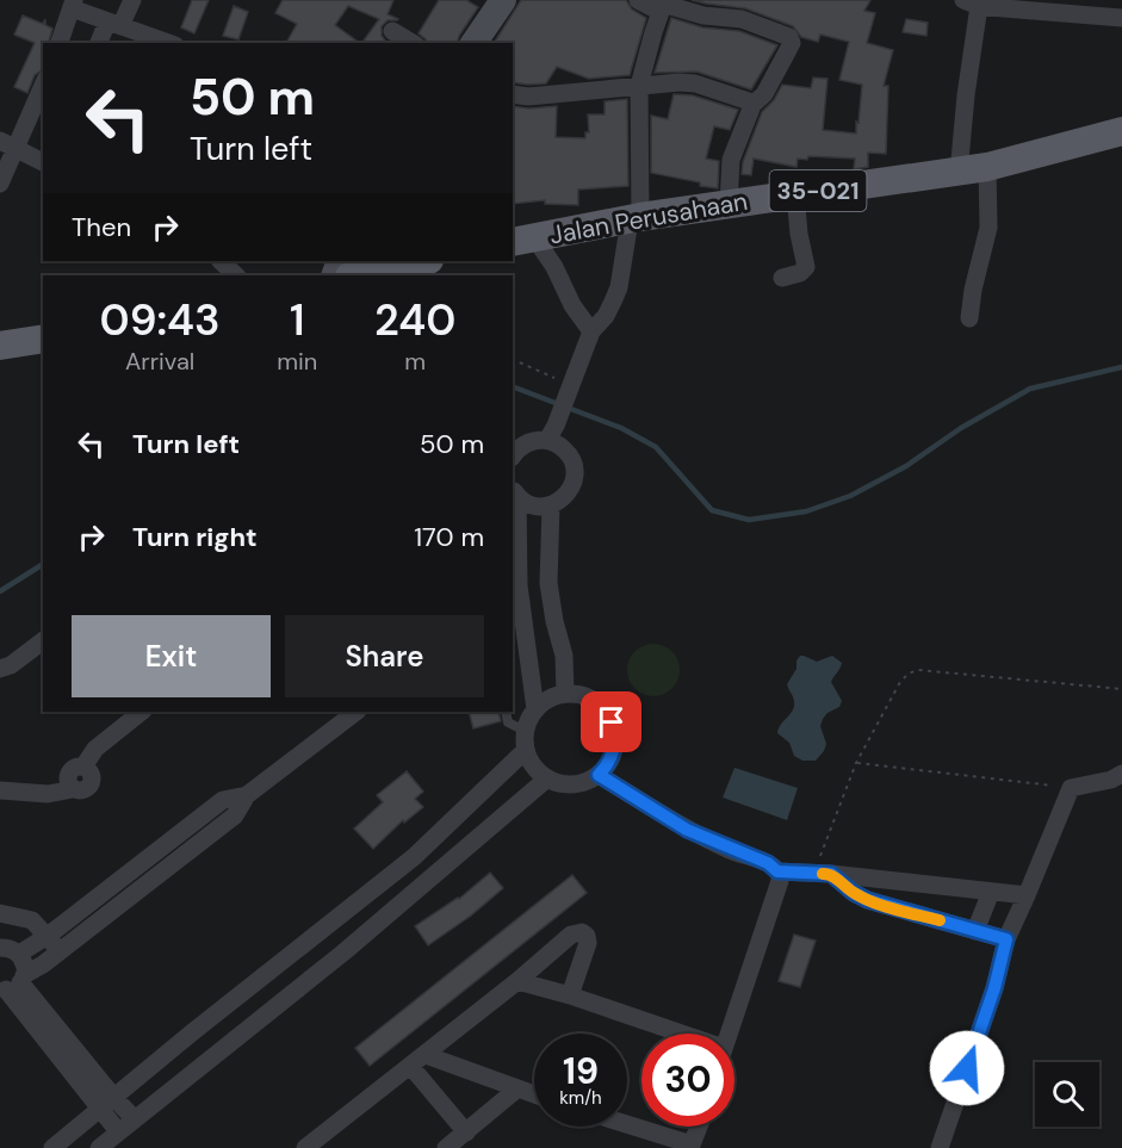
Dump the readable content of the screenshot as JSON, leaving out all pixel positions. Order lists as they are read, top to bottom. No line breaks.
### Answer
{"streets":{"main road":["35-021","Jalan Perusahaan"]},"page":{"turn":["50 m","Turn left"],"then":"Then","eta":["09:43","Arrival","1","min","240","m"],"list":[{"name":"Turn left","value":"50 m"},{"name":"Turn right","value":"170 m"}],"buttons":["Exit","Share"],"speed":"19 km/h","limit":"30"}}
